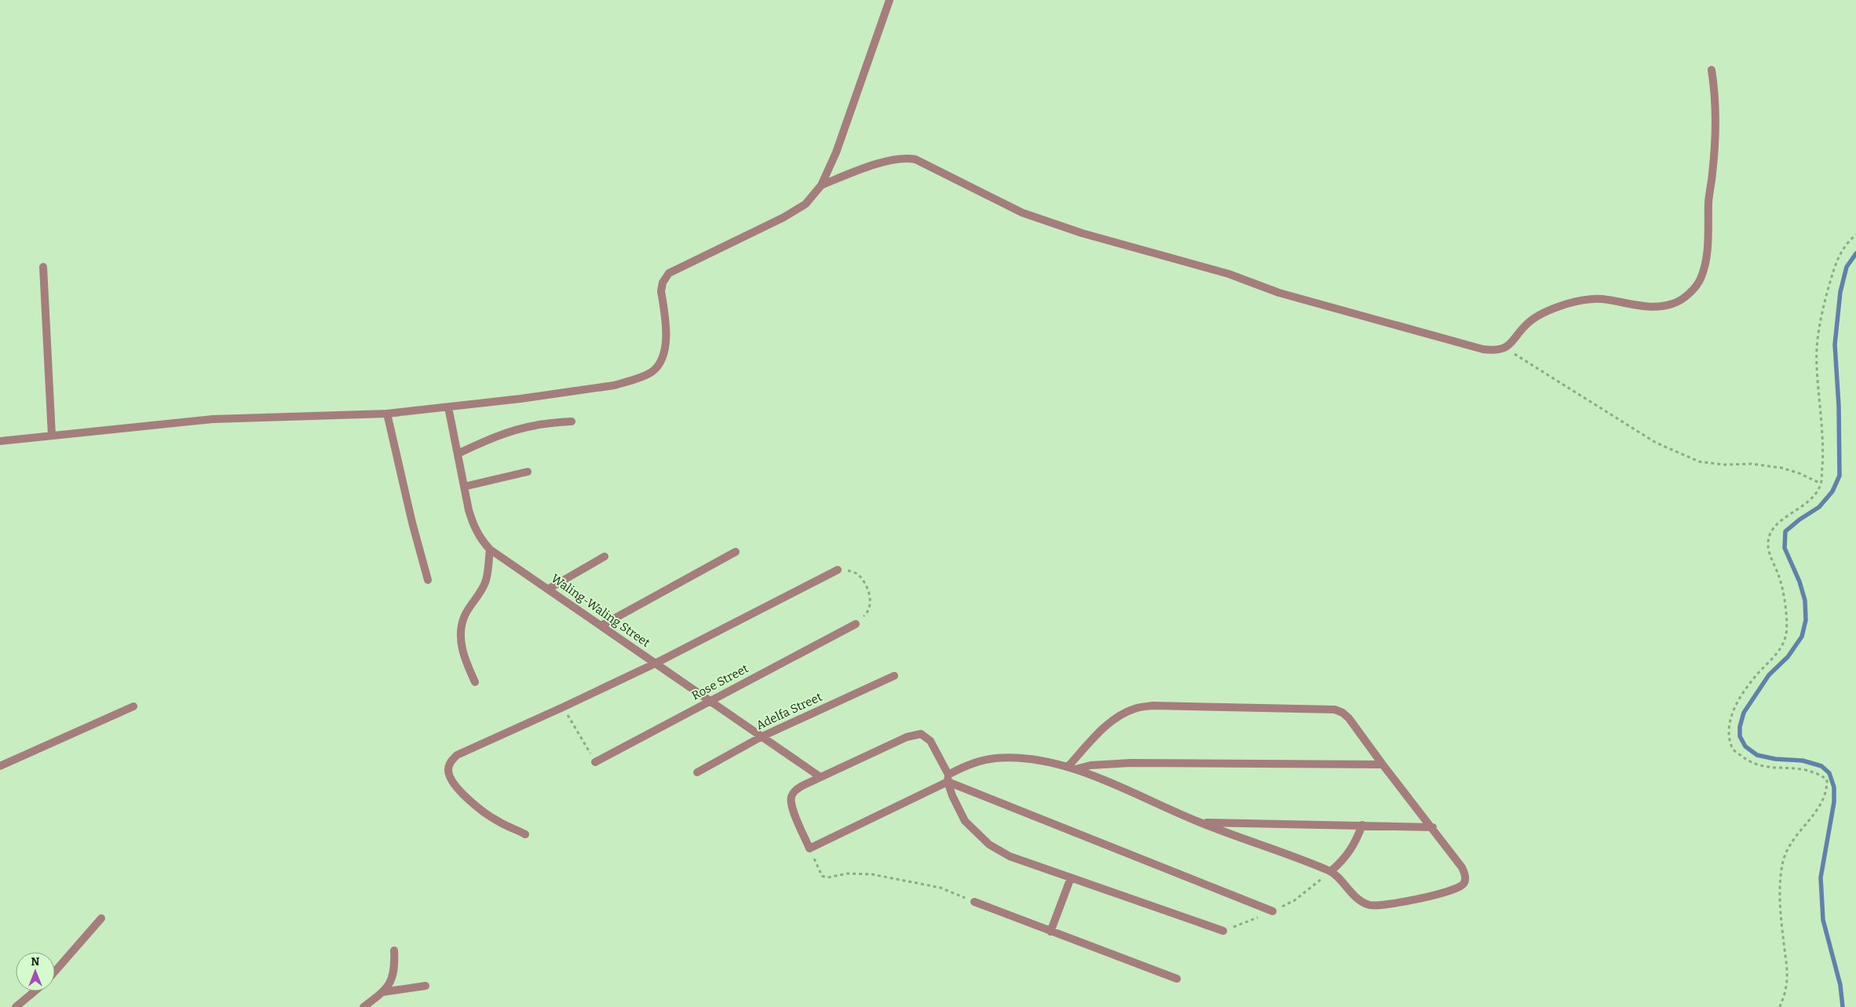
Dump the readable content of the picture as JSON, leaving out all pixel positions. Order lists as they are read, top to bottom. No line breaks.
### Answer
{"streets":{"street":["Waling-Waling Street","Rose Street","Adelfa Street"]},"crossings":[["Waling-Waling Street","Rose Street"],["Waling-Waling Street","Adelfa Street"]],"north":"top"}
